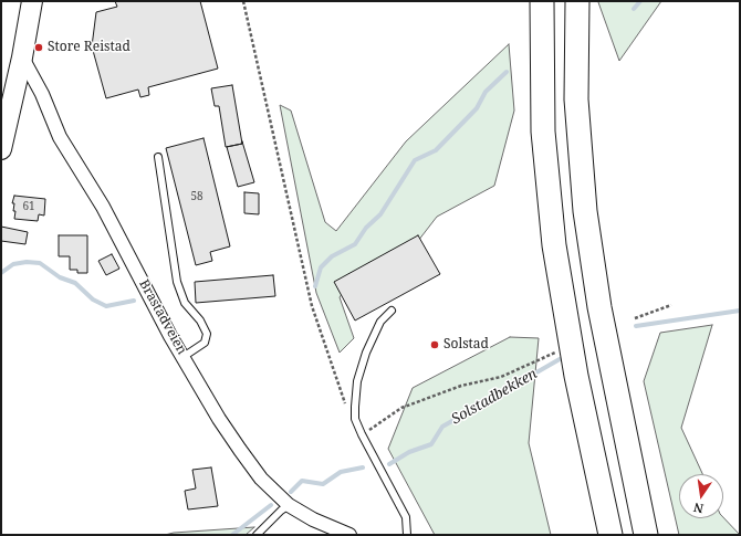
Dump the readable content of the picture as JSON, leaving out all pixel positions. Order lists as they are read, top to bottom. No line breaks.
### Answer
{"streets":{"street":["Brastadveien"]},"water":["Solstadbekken"],"places":["Store Reistad","Solstad"],"house_numbers":["58","61"],"north":"bottom"}
